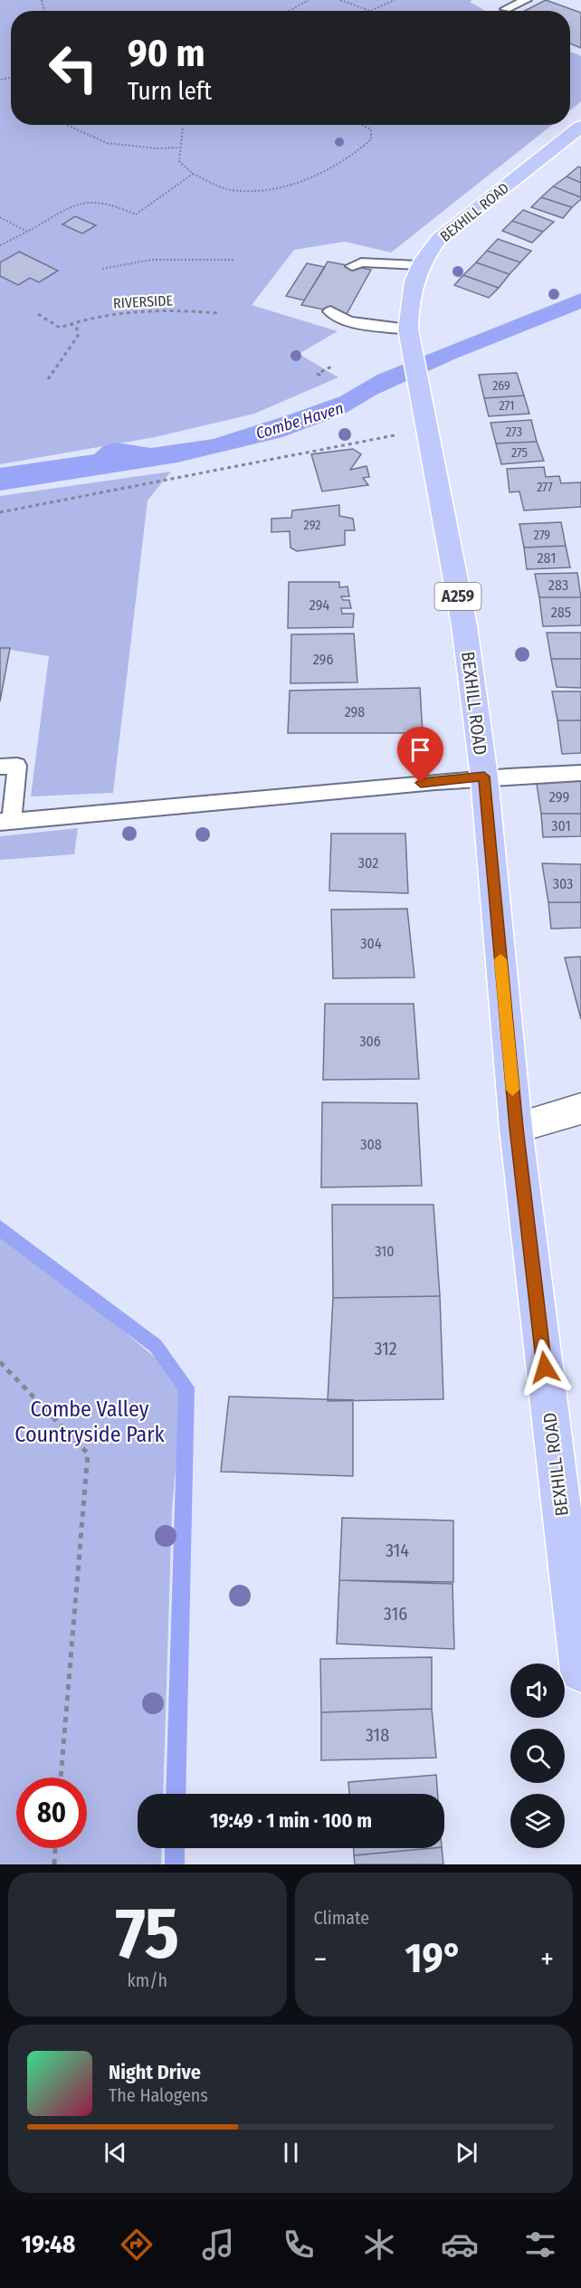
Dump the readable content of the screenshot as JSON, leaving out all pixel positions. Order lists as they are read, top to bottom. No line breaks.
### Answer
{"streets":{"highway":["BEXHILL ROAD","A259"],"path":["RIVERSIDE"]},"water":["Combe Haven"],"parks":["Combe Valley Countryside Park"],"house_numbers":["269","271","273","275","277","292","279","281","283","294","285","296","298","299","301","302","303","304","306","308","310","312","314","316","318"],"page":{"turn":["90 m","Turn left"],"limit":"80","trip":"19:49 · 1 min · 100 m","tile":[["75","km/h"],"Climate"],"heat":["−","19°","+"],"song":["Night Drive","The Halogens"],"tabs":"19:48"}}
